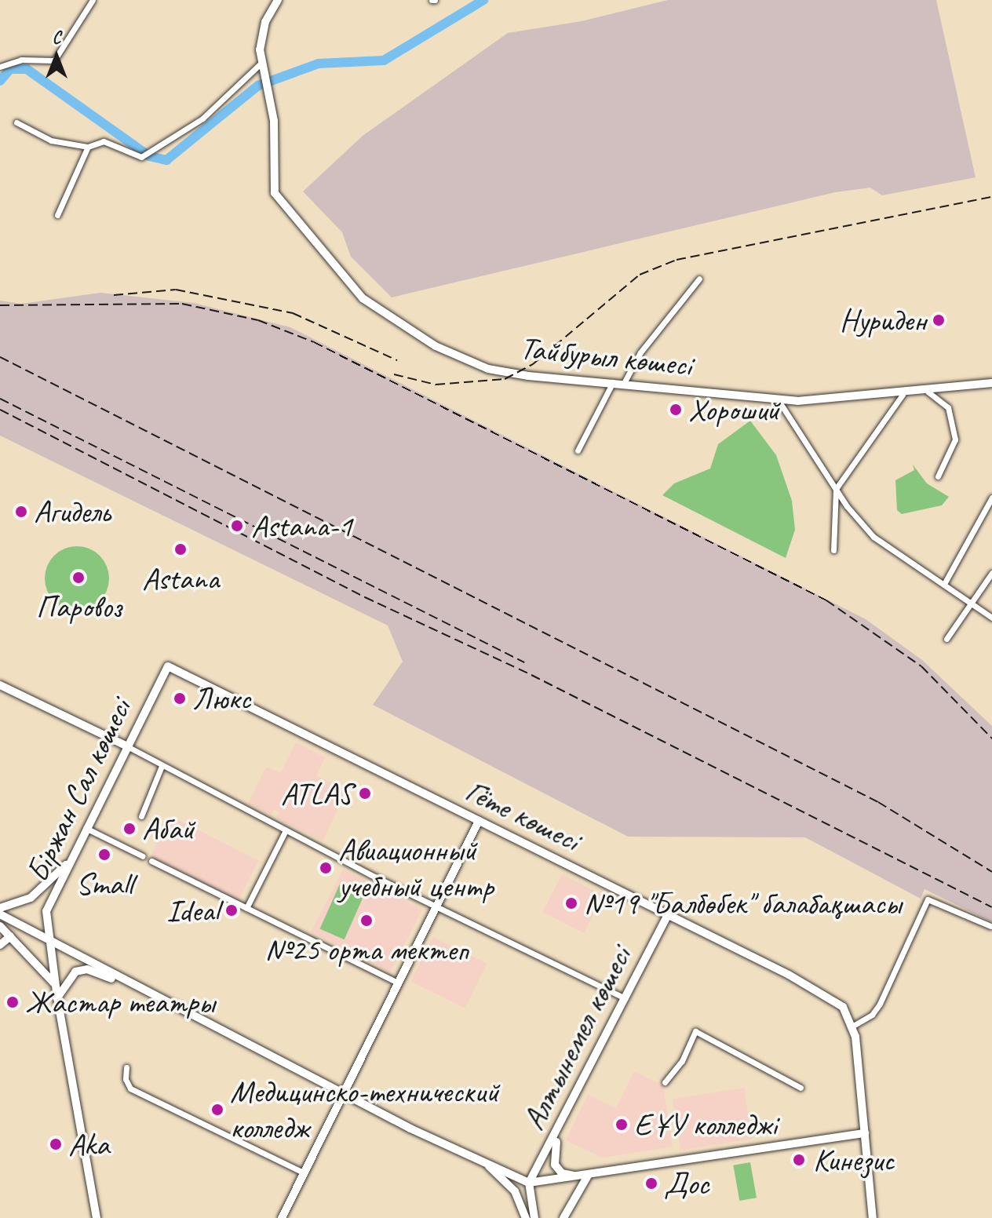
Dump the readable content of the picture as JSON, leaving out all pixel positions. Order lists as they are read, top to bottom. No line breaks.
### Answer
{"streets":{"main road":["Тайбурыл көшесі","Біржан Сал көшесі","Гёте көшесі","Алтынемел көшесі"]},"crossings":[["Біржан Сал көшесі","Гёте көшесі"],["Гёте көшесі","Алтынемел көшесі"]],"places":["Нуриден","Хороший","Агидель","Astana-1","Astana","Паровоз","Люкс","ATLAS","Абай","Small","Авиационный учебный центр","№19 \"Балбөбек\" балабақшасы","Ideal","№25 орта мектеп","Жастар театры","Медицинско-технический колледж","ЕҰУ колледжі","Aka","Кинезис","Дос"],"north":"top"}
